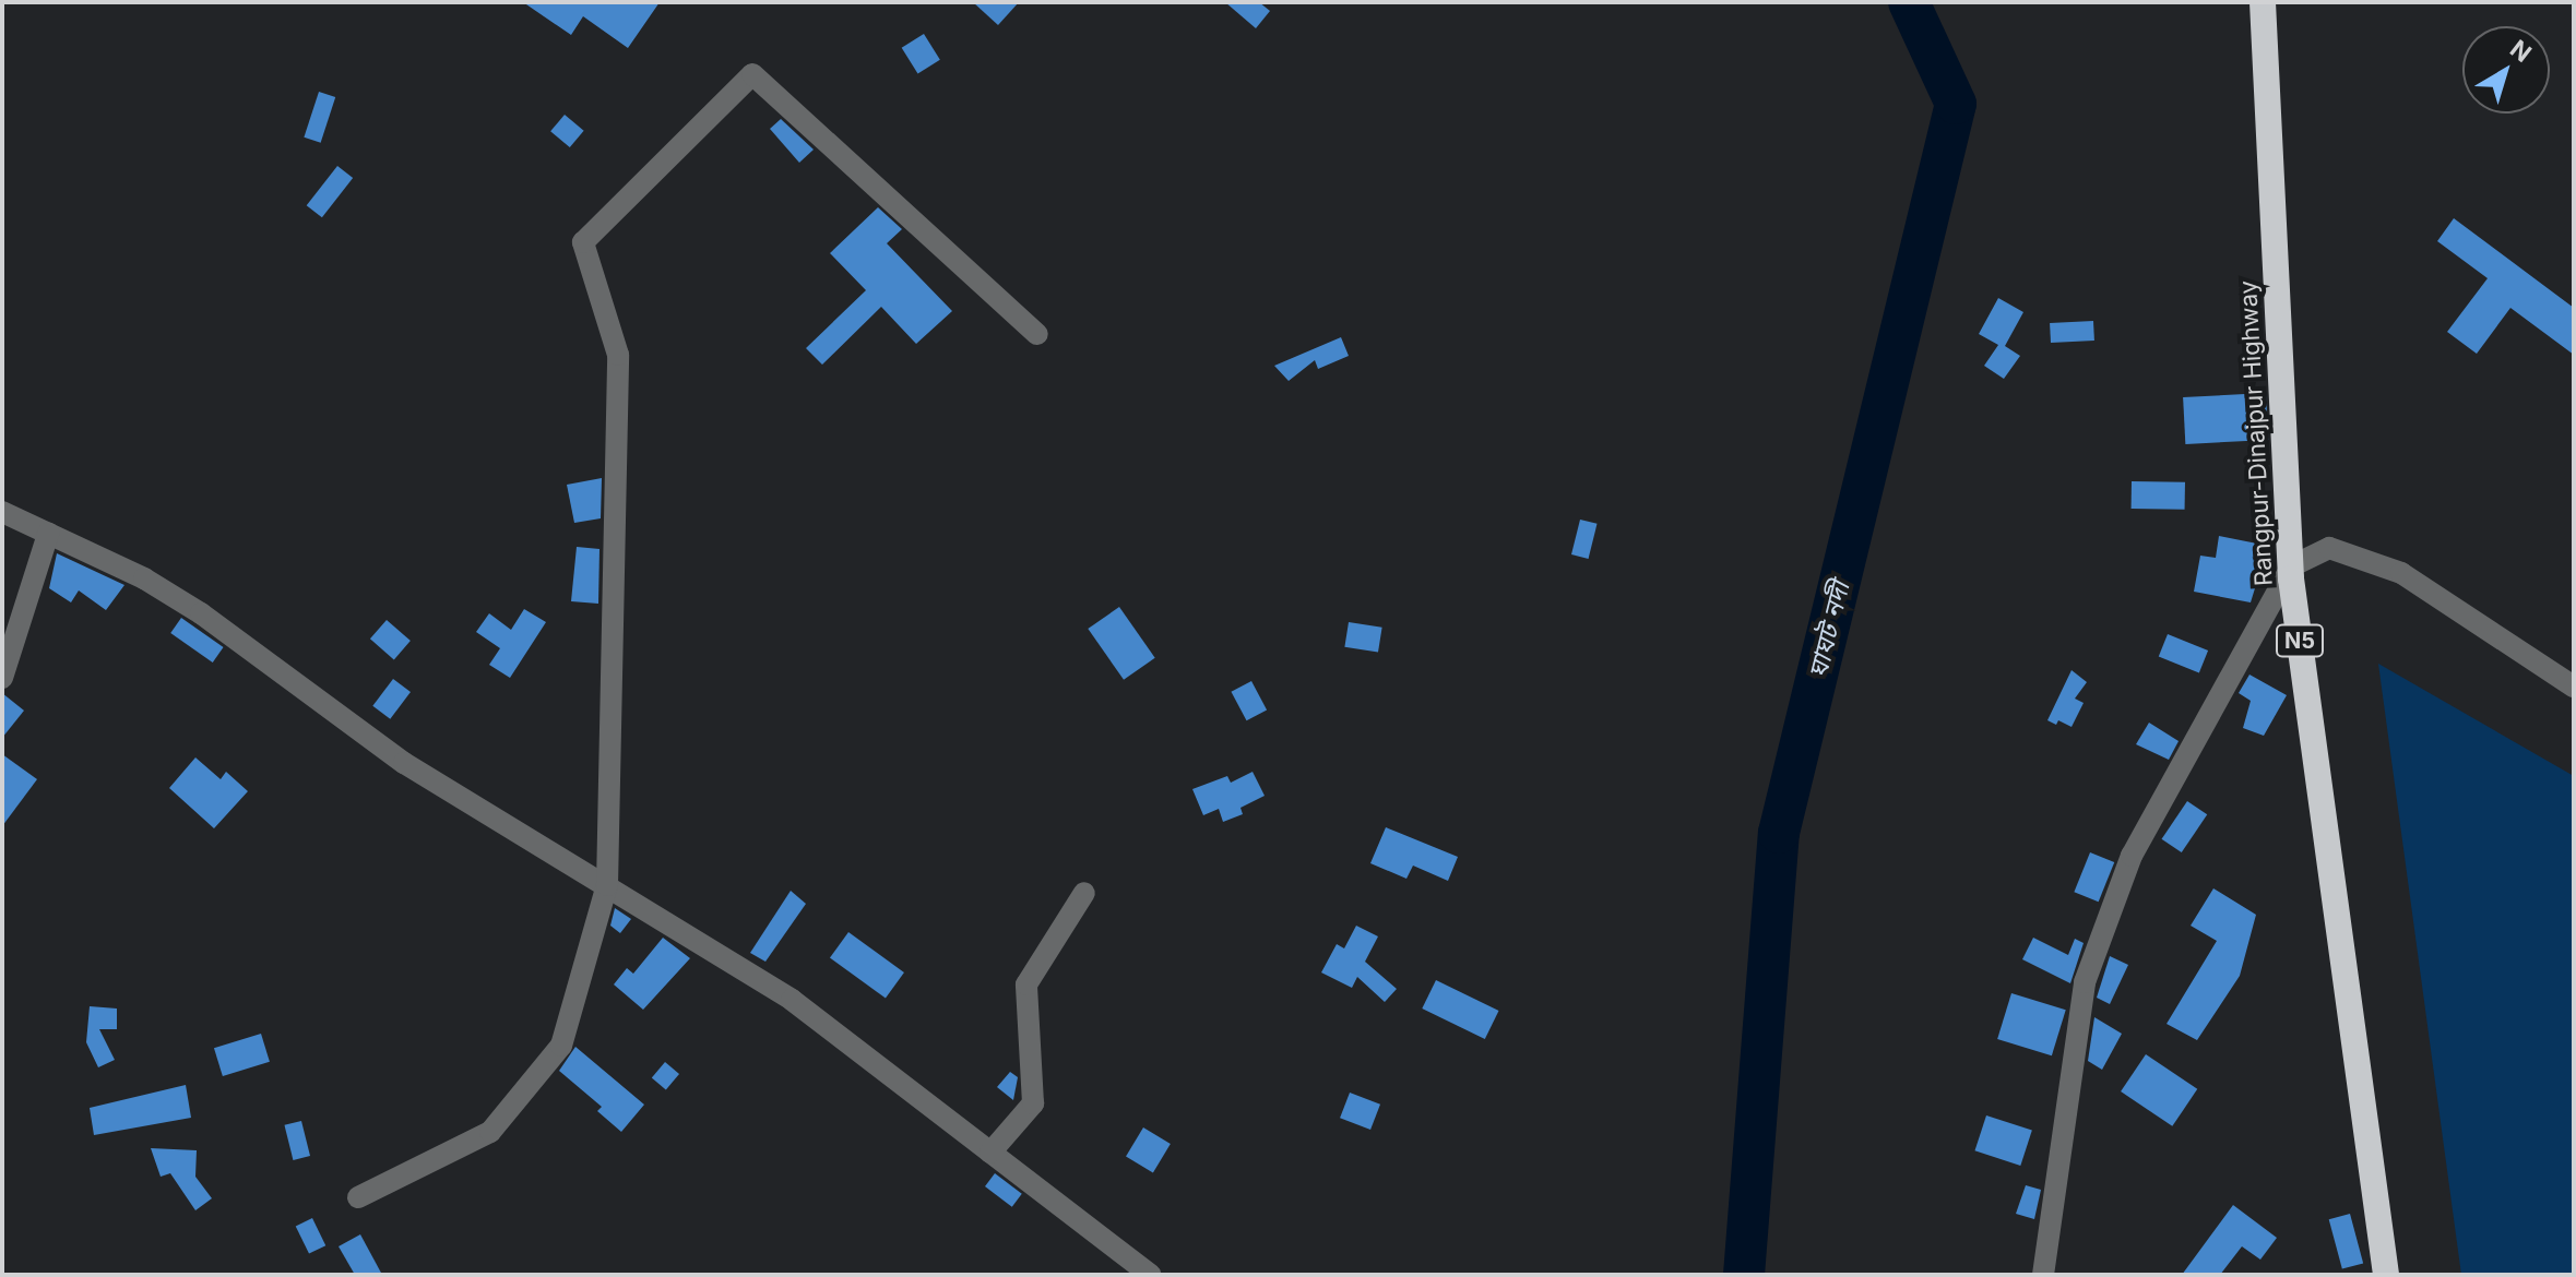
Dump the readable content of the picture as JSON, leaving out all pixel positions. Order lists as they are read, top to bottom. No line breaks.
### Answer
{"streets":{"highway":["Rangpur-Dinajpur Highway","N5"]},"water":["ঘাঘট নদী"],"north":"top right"}
